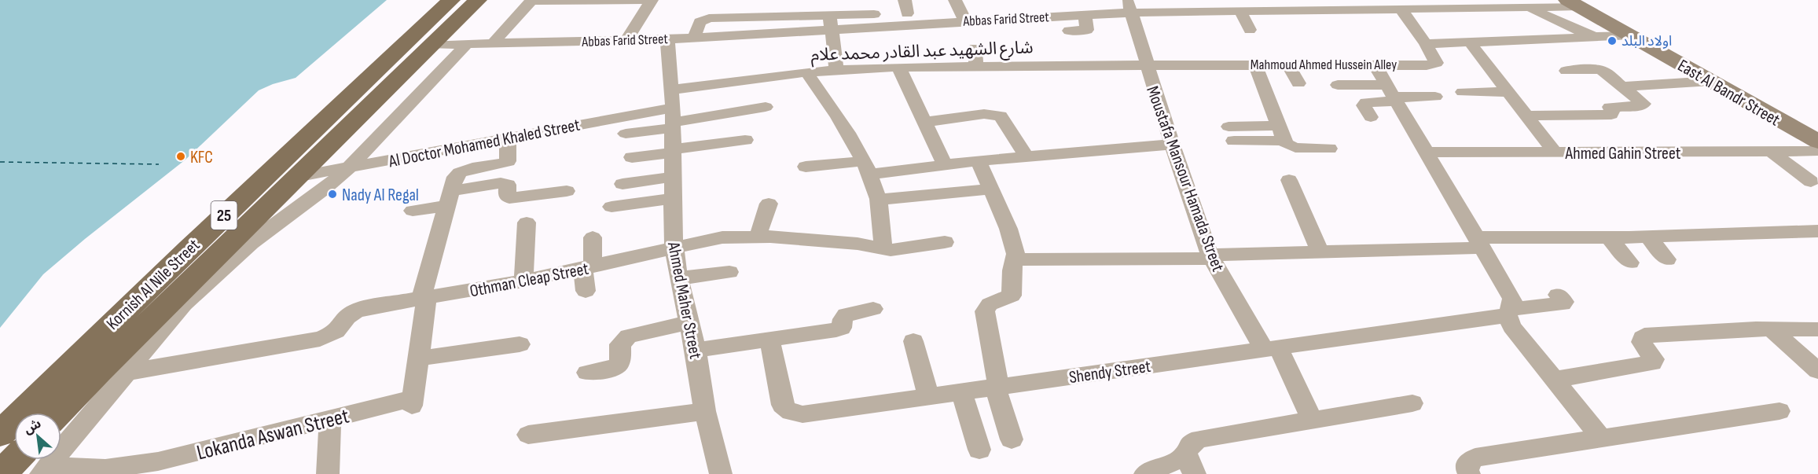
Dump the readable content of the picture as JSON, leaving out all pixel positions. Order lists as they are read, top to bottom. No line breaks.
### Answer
{"streets":{"main road":["East Al Bandr Street","25","Kornish Al Nile Street"],"street":["Abbas Farid Street","شارع الشهيد عبد القادر محمد علام","Mahmoud Ahmed Hussein Alley","Al Doctor Mohamed Khaled Street","Ahmed Gahin Street","Moustafa Mansour Hamada Street","Othman Cleap Street","Ahmed Maher Street","Shendy Street","Lokanda Aswan Street"]},"crossings":[["Abbas Farid Street","Mahmoud Ahmed Hussein Alley"],["Abbas Farid Street","East Al Bandr Street"],["Abbas Farid Street","Moustafa Mansour Hamada Street"],["Abbas Farid Street","Kornish Al Nile Street"],["Abbas Farid Street","Ahmed Maher Street"],["شارع الشهيد عبد القادر محمد علام","Mahmoud Ahmed Hussein Alley"],["شارع الشهيد عبد القادر محمد علام","Al Doctor Mohamed Khaled Street"],["شارع الشهيد عبد القادر محمد علام","Moustafa Mansour Hamada Street"],["شارع الشهيد عبد القادر محمد علام","Ahmed Maher Street"],["Mahmoud Ahmed Hussein Alley","Moustafa Mansour Hamada Street"],["Al Doctor Mohamed Khaled Street","Kornish Al Nile Street"],["Al Doctor Mohamed Khaled Street","Ahmed Maher Street"],["Moustafa Mansour Hamada Street","Shendy Street"],["Othman Cleap Street","Ahmed Maher Street"]],"places":["اولاد البلد","KFC","Nady Al Regal"],"north":"top left"}
